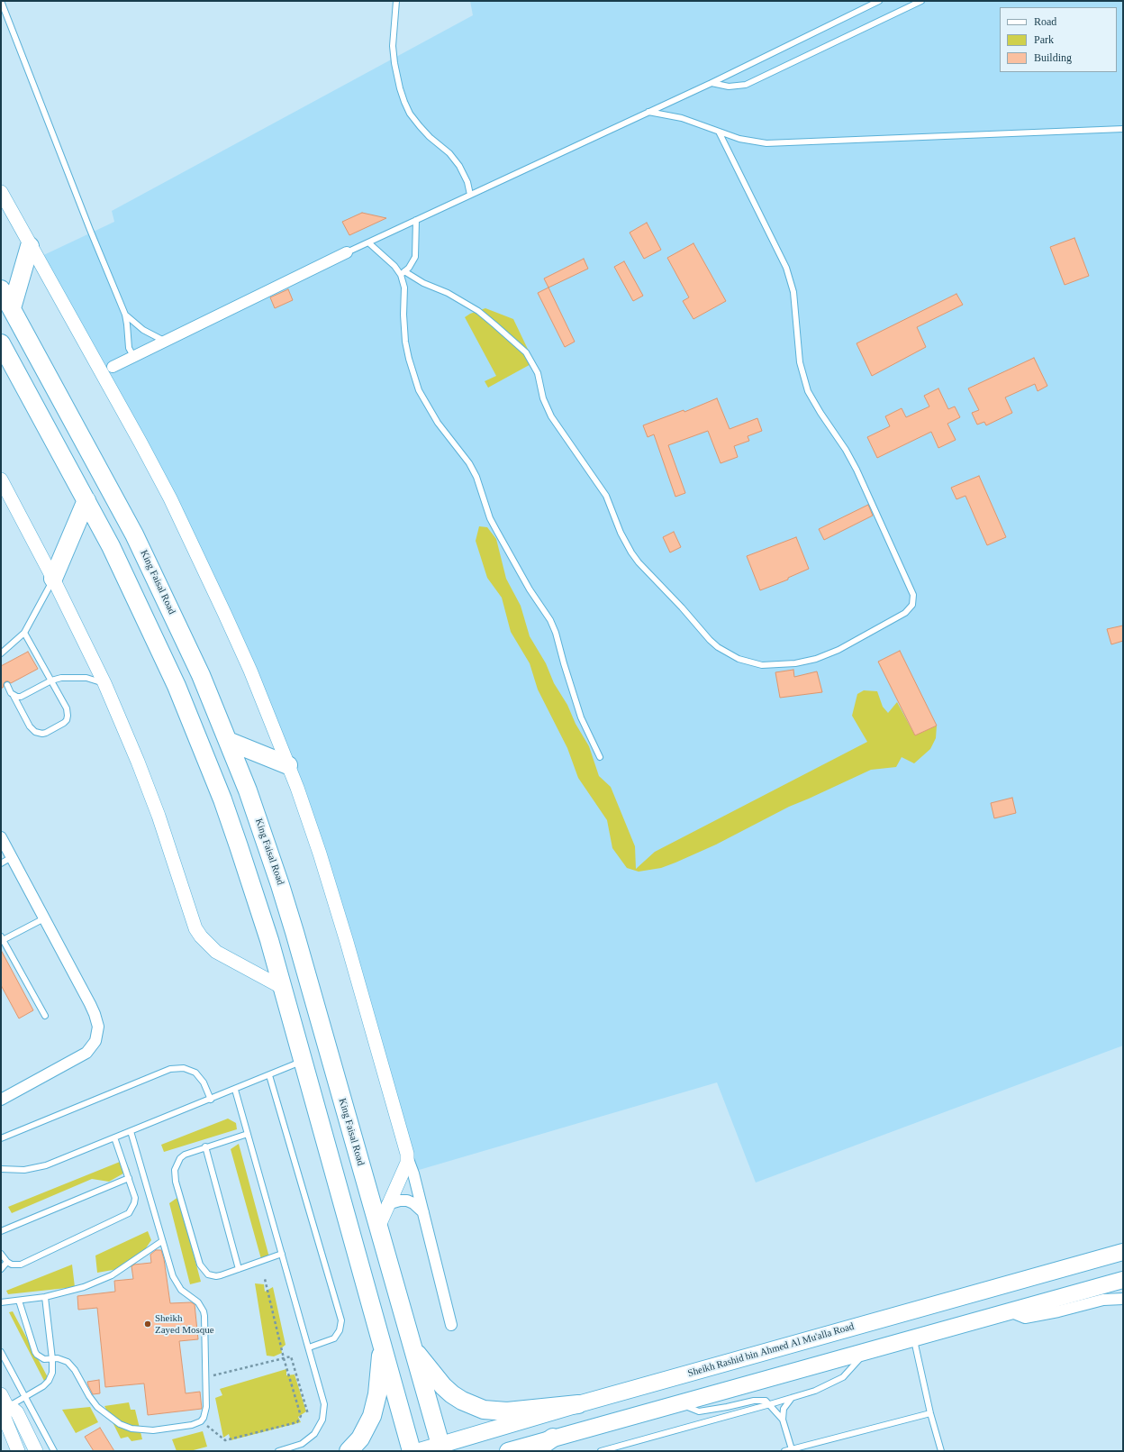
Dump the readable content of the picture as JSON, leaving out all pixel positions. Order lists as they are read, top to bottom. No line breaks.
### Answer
{"streets":{"main road":["King Faisal Road","Sheikh Rashid bin Ahmed Al Mu'alla Road"]},"crossings":[["King Faisal Road","Sheikh Rashid bin Ahmed Al Mu'alla Road"]],"places":["Sheikh Zayed Mosque"],"legend":["Road","Park","Building"]}
